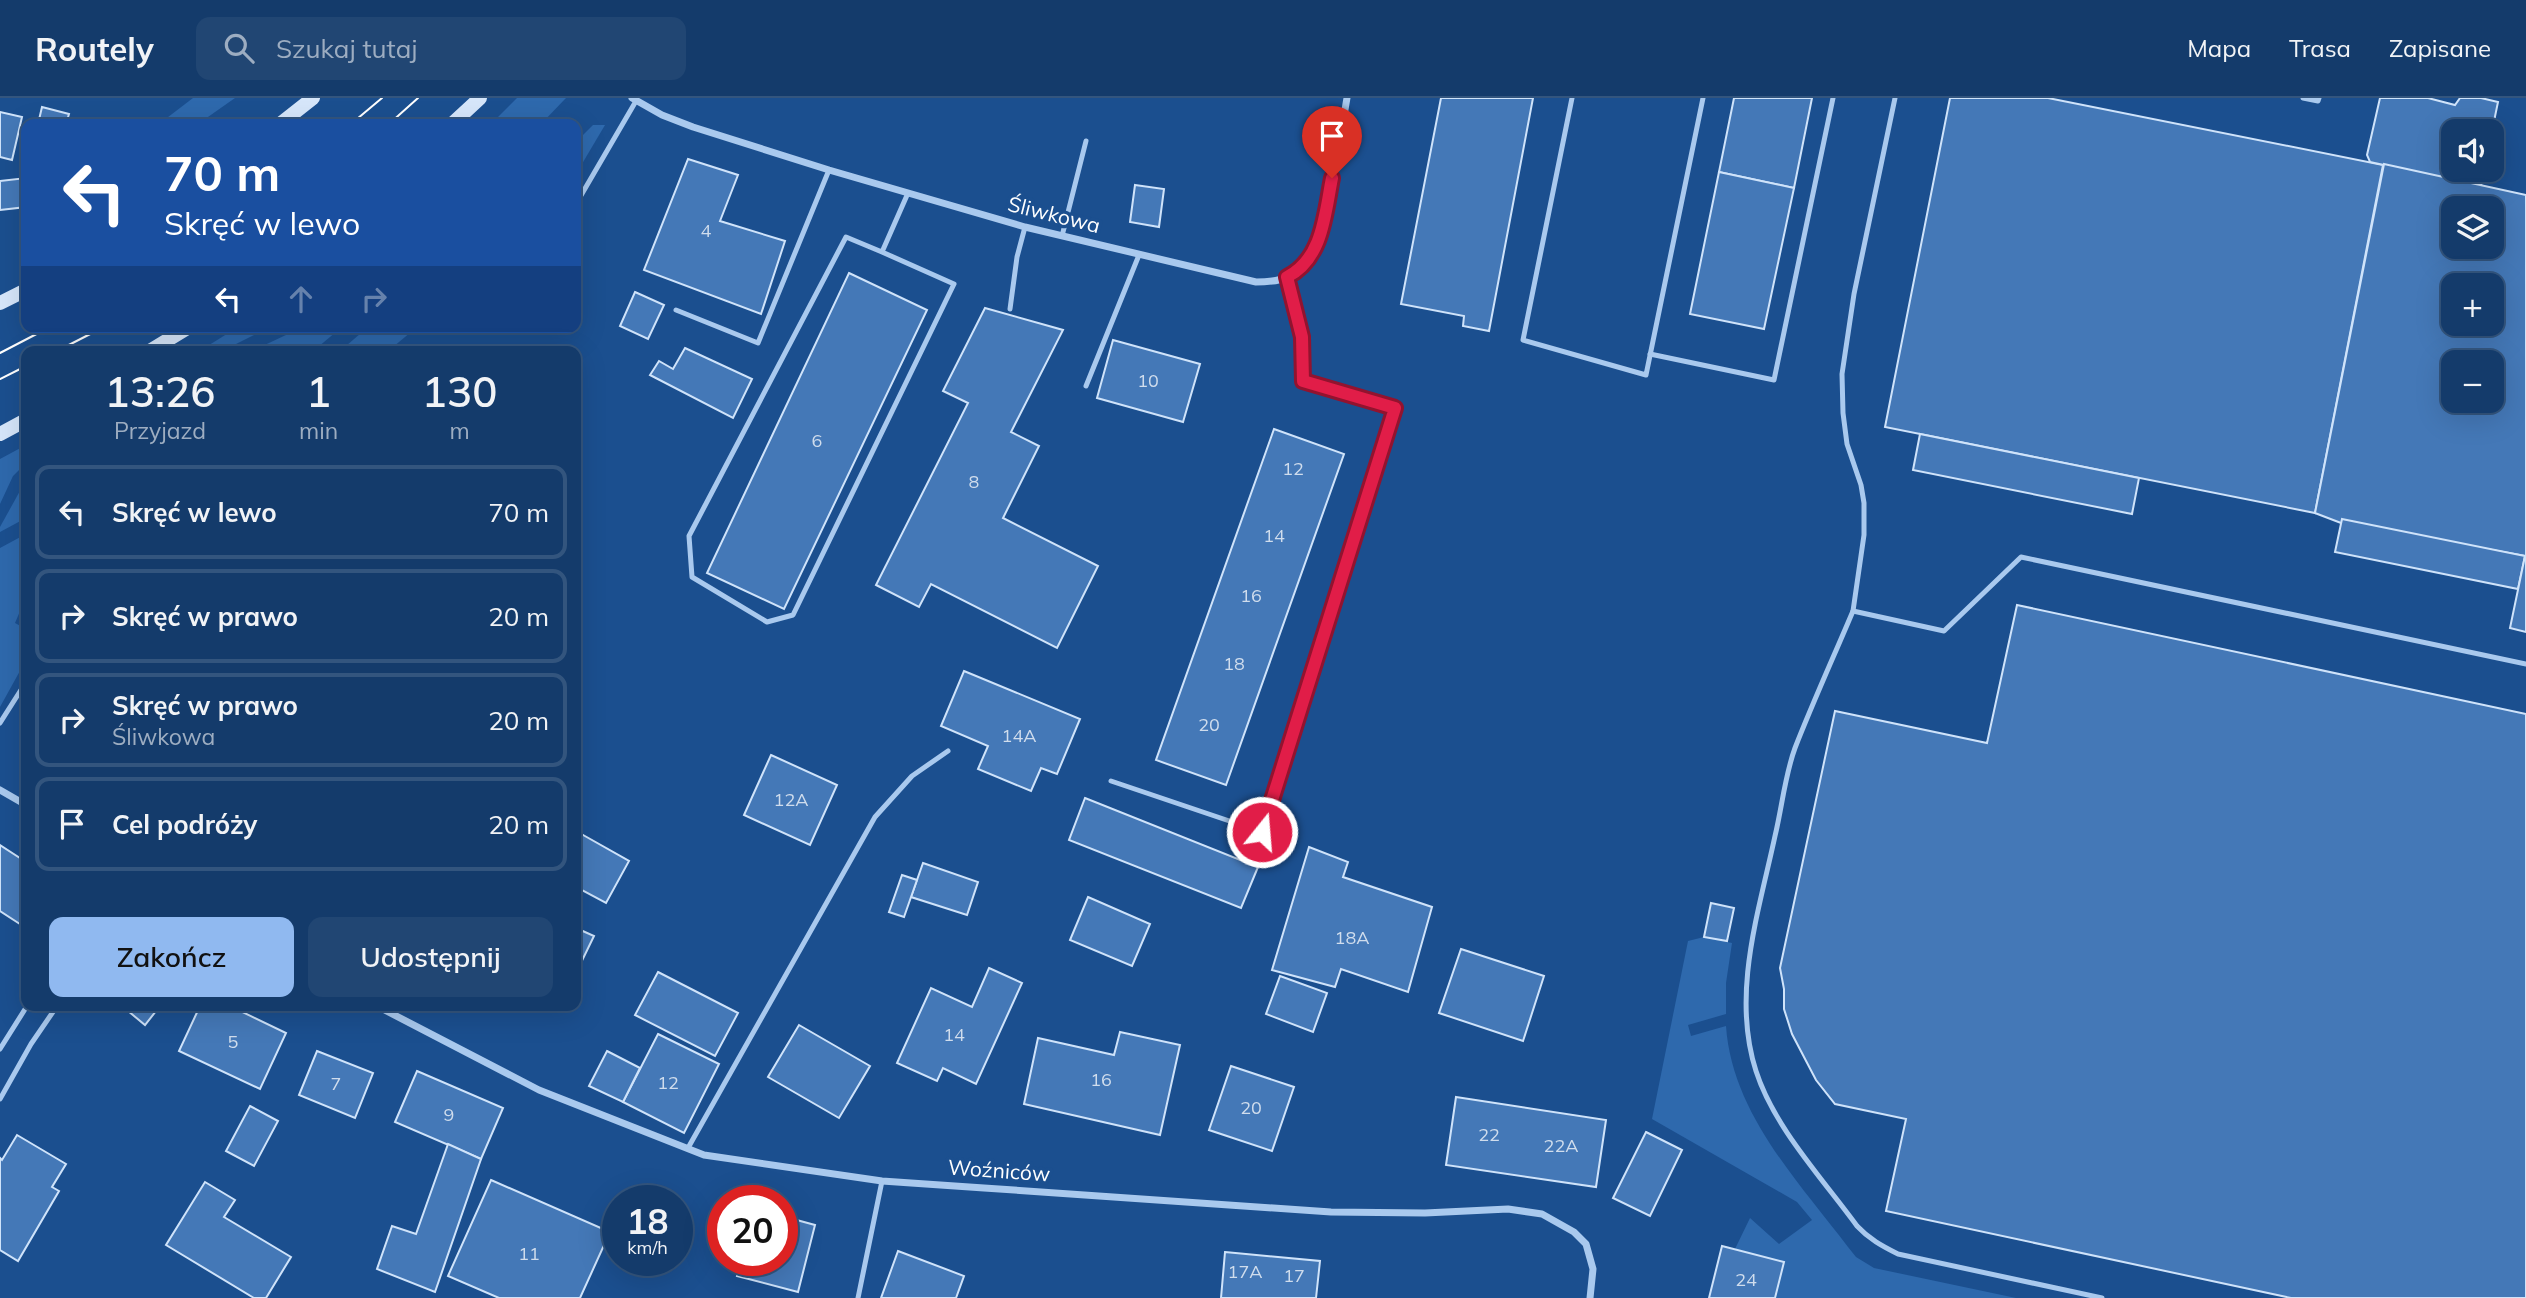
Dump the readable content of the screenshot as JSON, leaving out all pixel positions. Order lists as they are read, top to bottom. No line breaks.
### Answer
{"streets":{"street":["Śliwkowa","Woźniców"]},"house_numbers":["4","10","6","12","8","14","16","18","20","14A","12A","18A","14","5","16","12","7","20","9","22","22A","11","17A","17","24"],"page":{"header":"Routely","search":"Szukaj tutaj","nav":["Mapa","Trasa","Zapisane"],"map_buttons":["+","−"],"turn":["70 m","Skręć w lewo"],"eta":["13:26","Przyjazd","1","min","130","m"],"list":[{"name":"Skręć w lewo","value":"70 m"},{"name":"Skręć w prawo","value":"20 m"},{"name":"Skręć w prawo","note":"Śliwkowa","value":"20 m"},{"name":"Cel podróży","value":"20 m"}],"buttons":["Zakończ","Udostępnij"],"speed":"18 km/h","limit":"20"}}
